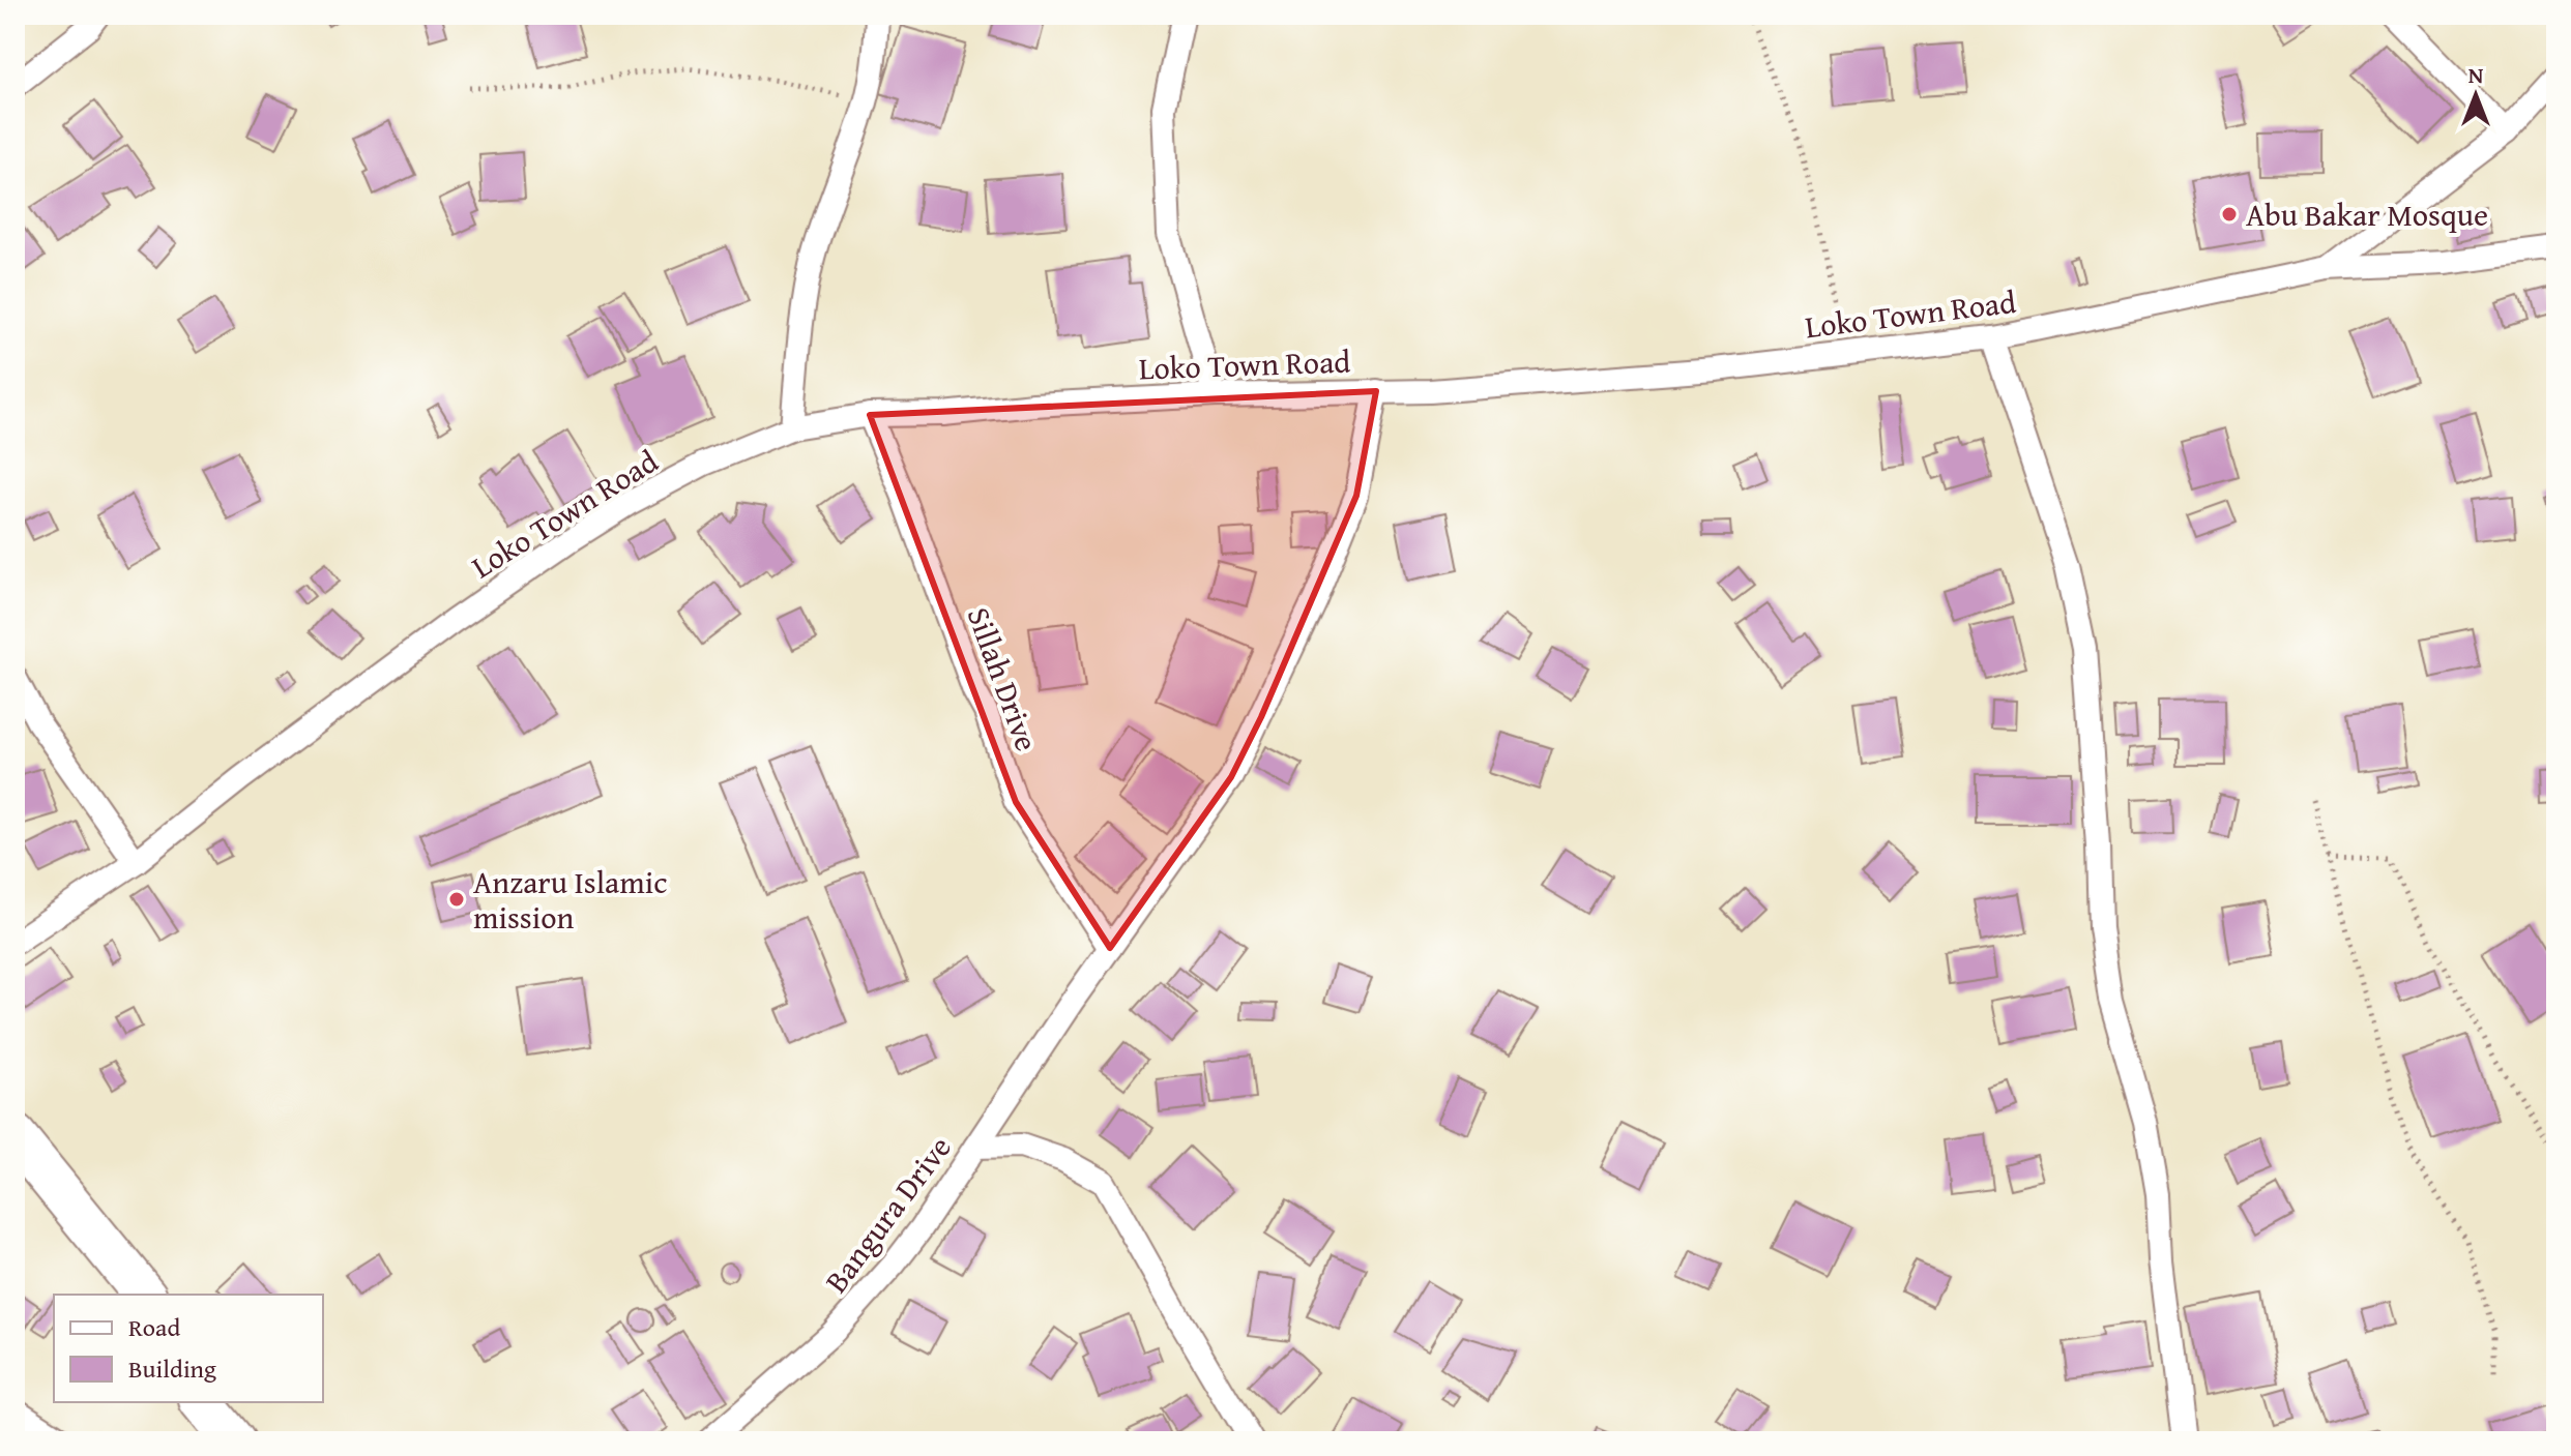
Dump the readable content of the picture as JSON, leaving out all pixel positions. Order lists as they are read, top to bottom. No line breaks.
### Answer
{"streets":{"street":["Loko Town Road","Sillah Drive","Bangura Drive"]},"crossings":[["Loko Town Road","Sillah Drive"]],"places":["Abu Bakar Mosque","Anzaru Islamic mission"],"legend":["Road","Building"],"north":"top"}
